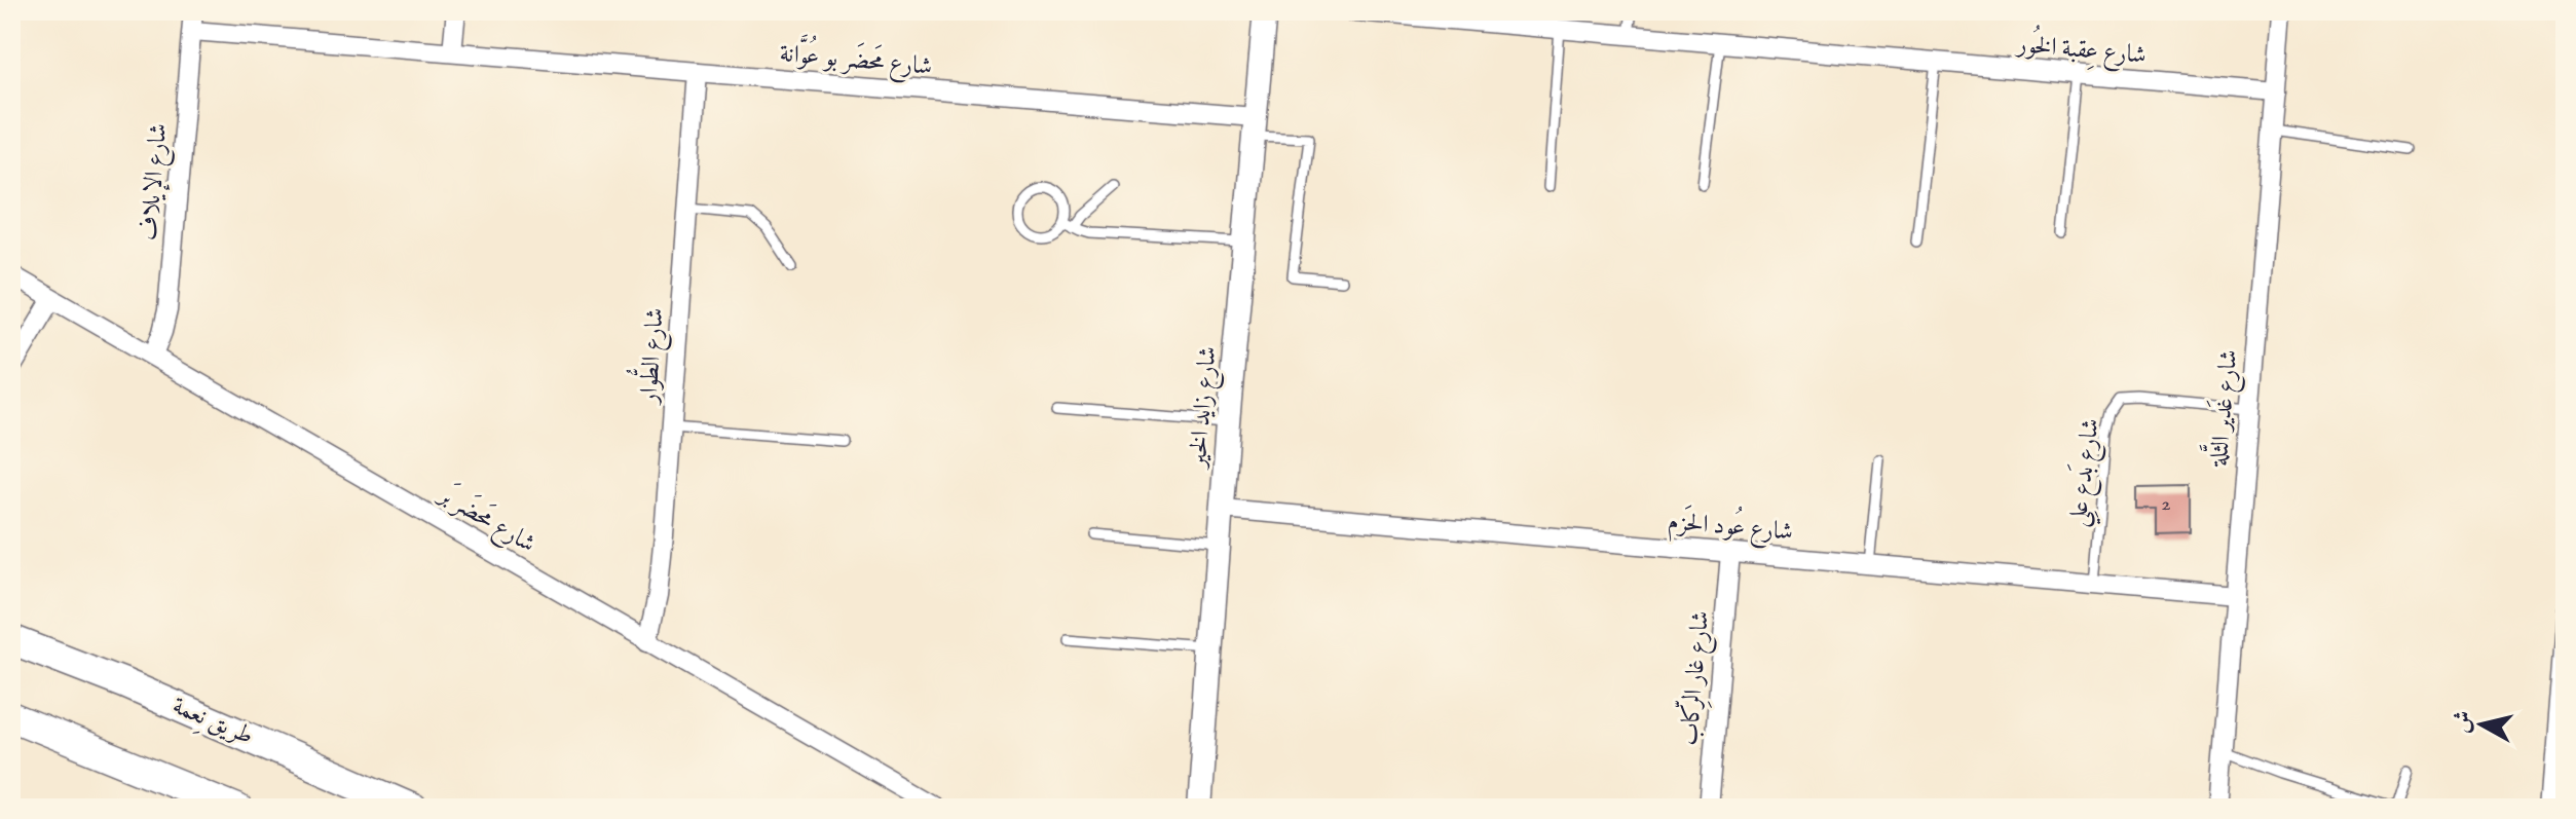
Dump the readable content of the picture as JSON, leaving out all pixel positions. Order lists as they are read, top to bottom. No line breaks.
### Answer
{"streets":{"main road":["طريق نِعمة"],"street":["شارع عِقبة الخُور","شارع مَحضَر بو عُوَّانة","شارع الإيلاف","شارع الطُّوار","شارع زايد الخير","شارع غَدير الثَّلة","شارع مَحضَر بَر","شارع عُود الحَزم","شارع غار الرِّكاب"],"lane":["شارع بَدع علِي"]},"crossings":[["شارع عِقبة الخُور","شارع غَدير الثَّلة"],["شارع مَحضَر بو عُوَّانة","شارع الإيلاف"],["شارع مَحضَر بو عُوَّانة","شارع الطُّوار"],["شارع مَحضَر بو عُوَّانة","شارع زايد الخير"],["شارع الإيلاف","شارع مَحضَر بَر"],["شارع الطُّوار","شارع مَحضَر بَر"],["شارع زايد الخير","شارع عُود الحَزم"],["شارع غَدير الثَّلة","شارع بَدع علِي"],["شارع غَدير الثَّلة","شارع عُود الحَزم"],["شارع بَدع علِي","شارع عُود الحَزم"],["شارع عُود الحَزم","شارع غار الرِّكاب"]],"house_numbers":["2"],"north":"left"}
